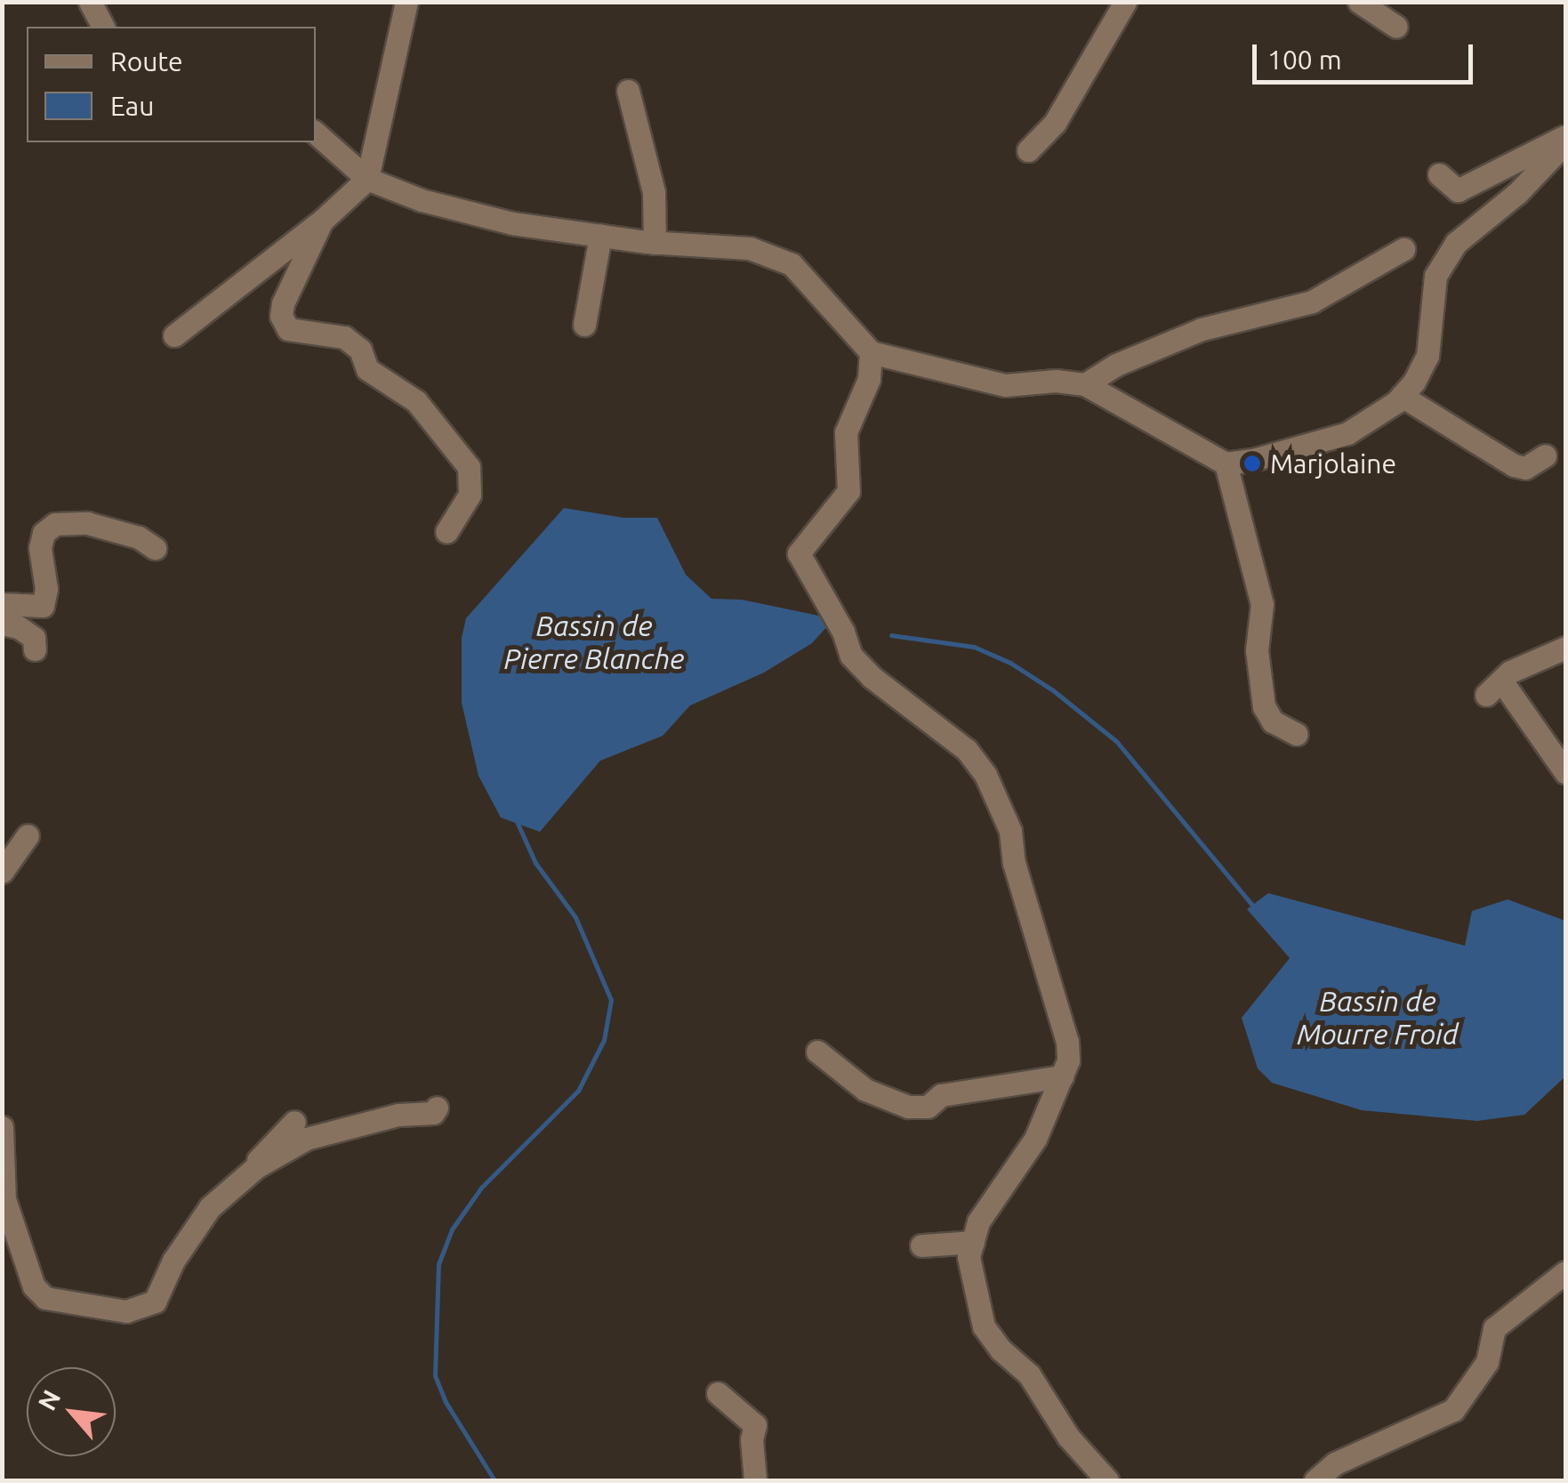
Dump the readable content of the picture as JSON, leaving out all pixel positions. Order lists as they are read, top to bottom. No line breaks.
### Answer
{"water":["Bassin de Pierre Blanche","Bassin de Mourre Froid"],"places":["Marjolaine"],"legend":["Route","Eau"],"scale_bar":"100 m","north":"top left"}
